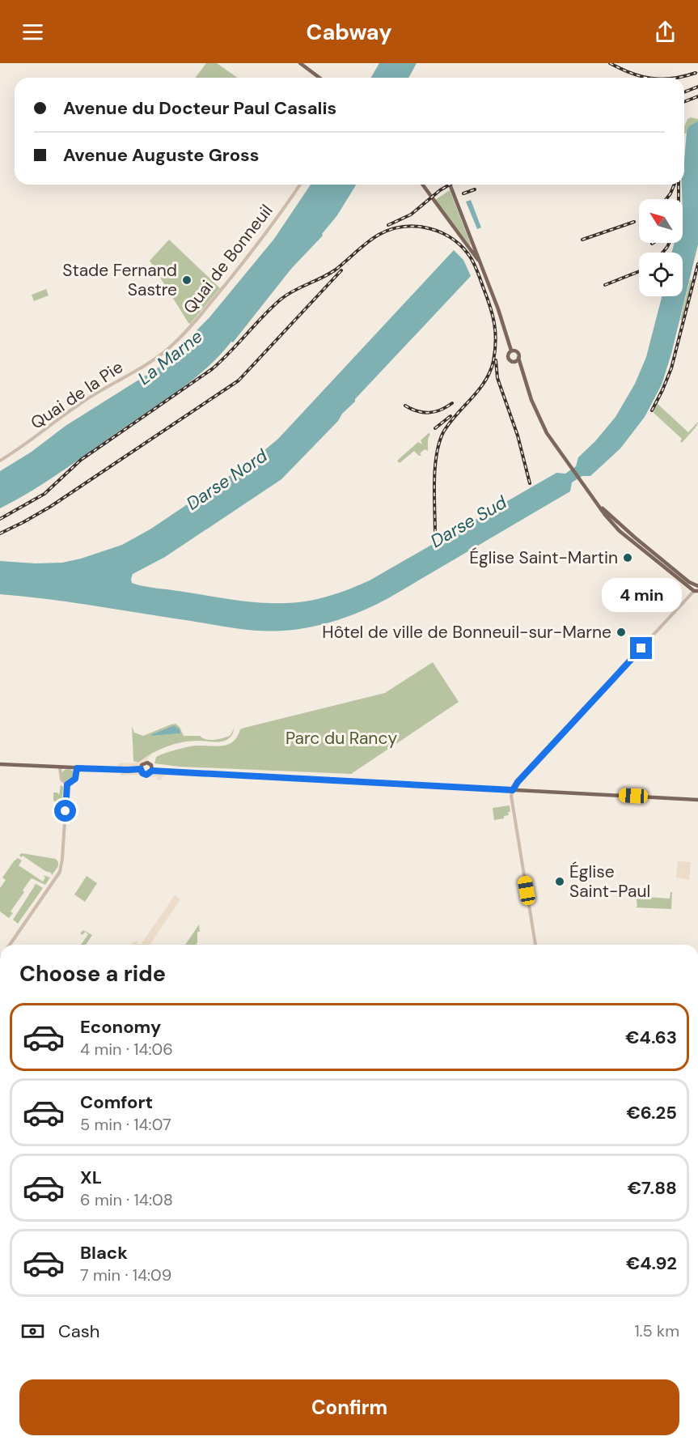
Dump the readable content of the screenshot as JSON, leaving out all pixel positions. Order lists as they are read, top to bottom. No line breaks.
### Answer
{"streets":{"street":["Quai de Bonneuil","Quai de la Pie"]},"crossings":[["Quai de Bonneuil","Quai de la Pie"]],"water":["La Marne","Darse Nord","Darse Sud"],"parks":["Parc du Rancy"],"places":["Stade Fernand Sastre","Église Saint-Martin","Hôtel de ville de Bonneuil-sur-Marne","Église Saint-Paul"],"north":"top left","page":{"header":"Cabway","banner":["Avenue du Docteur Paul Casalis","Avenue Auguste Gross"],"bubble":"4 min","heading":"Choose a ride","list":[{"name":"Economy","note":"4 min · 14:06","value":"€4.63"},{"name":"Comfort","note":"5 min · 14:07","value":"€6.25"},{"name":"XL","note":"6 min · 14:08","value":"€7.88"},{"name":"Black","note":"7 min · 14:09","value":"€4.92"}],"pay":["Cash","1.5 km"],"buttons":"Confirm"}}
